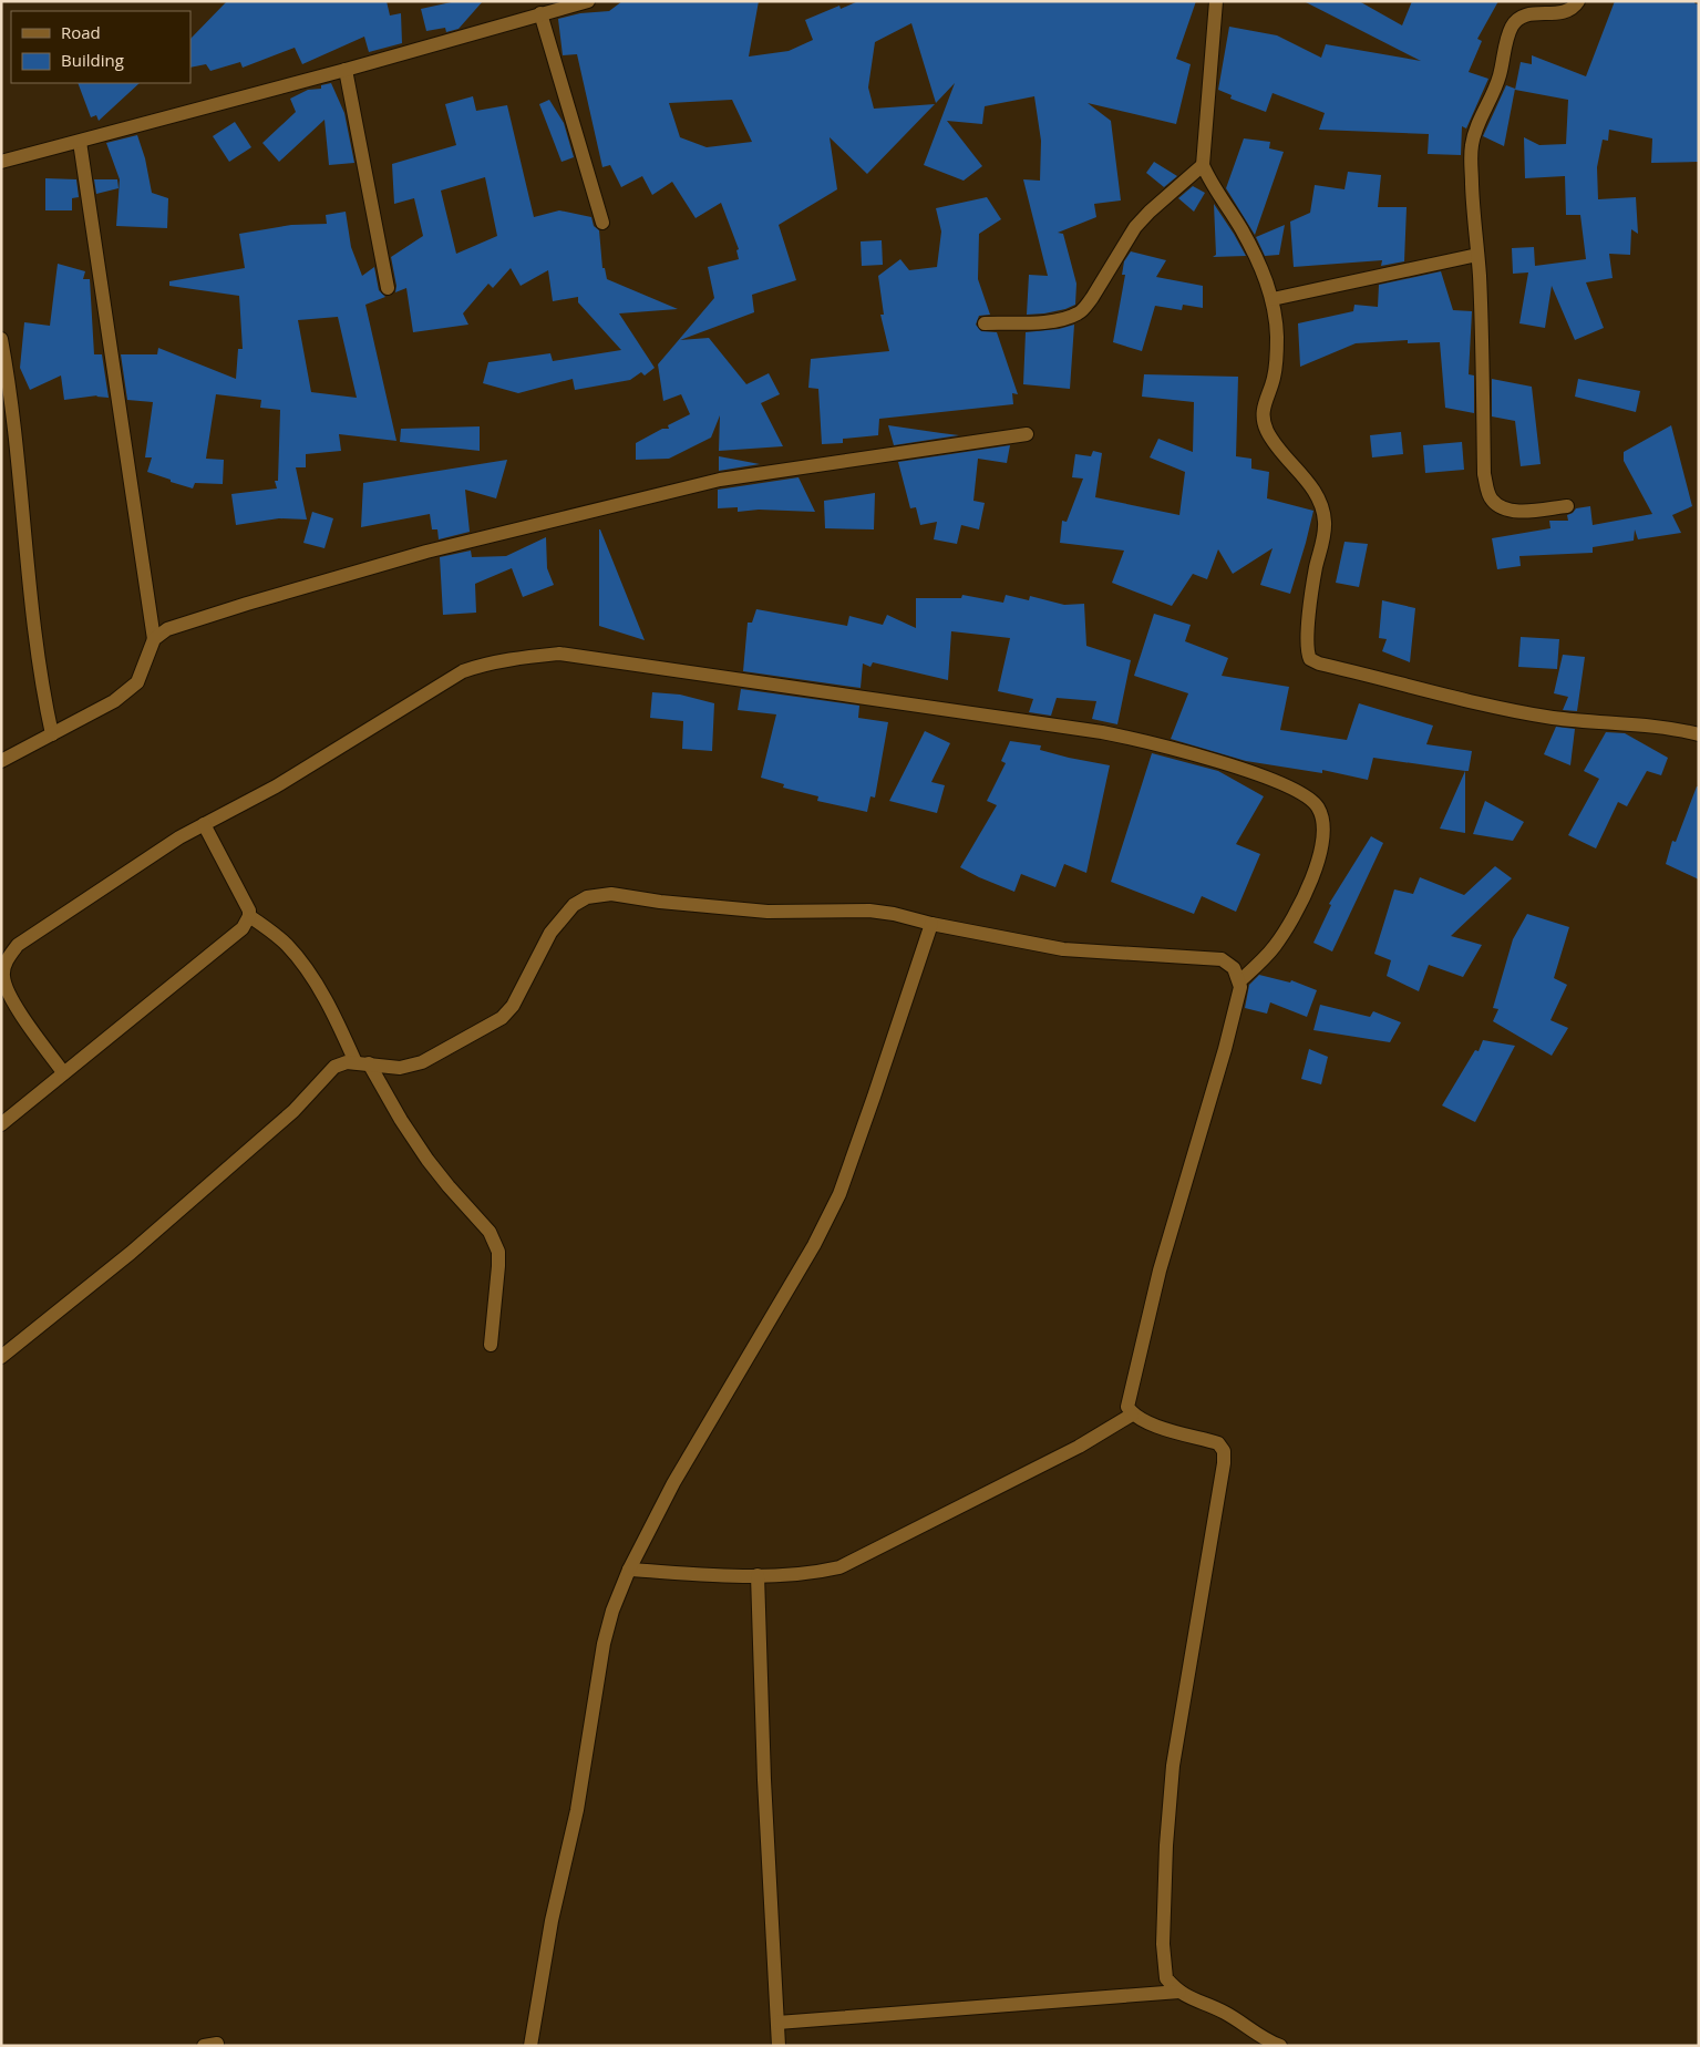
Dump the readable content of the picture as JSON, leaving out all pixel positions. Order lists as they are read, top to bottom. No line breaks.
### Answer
{"legend":["Road","Building"]}
